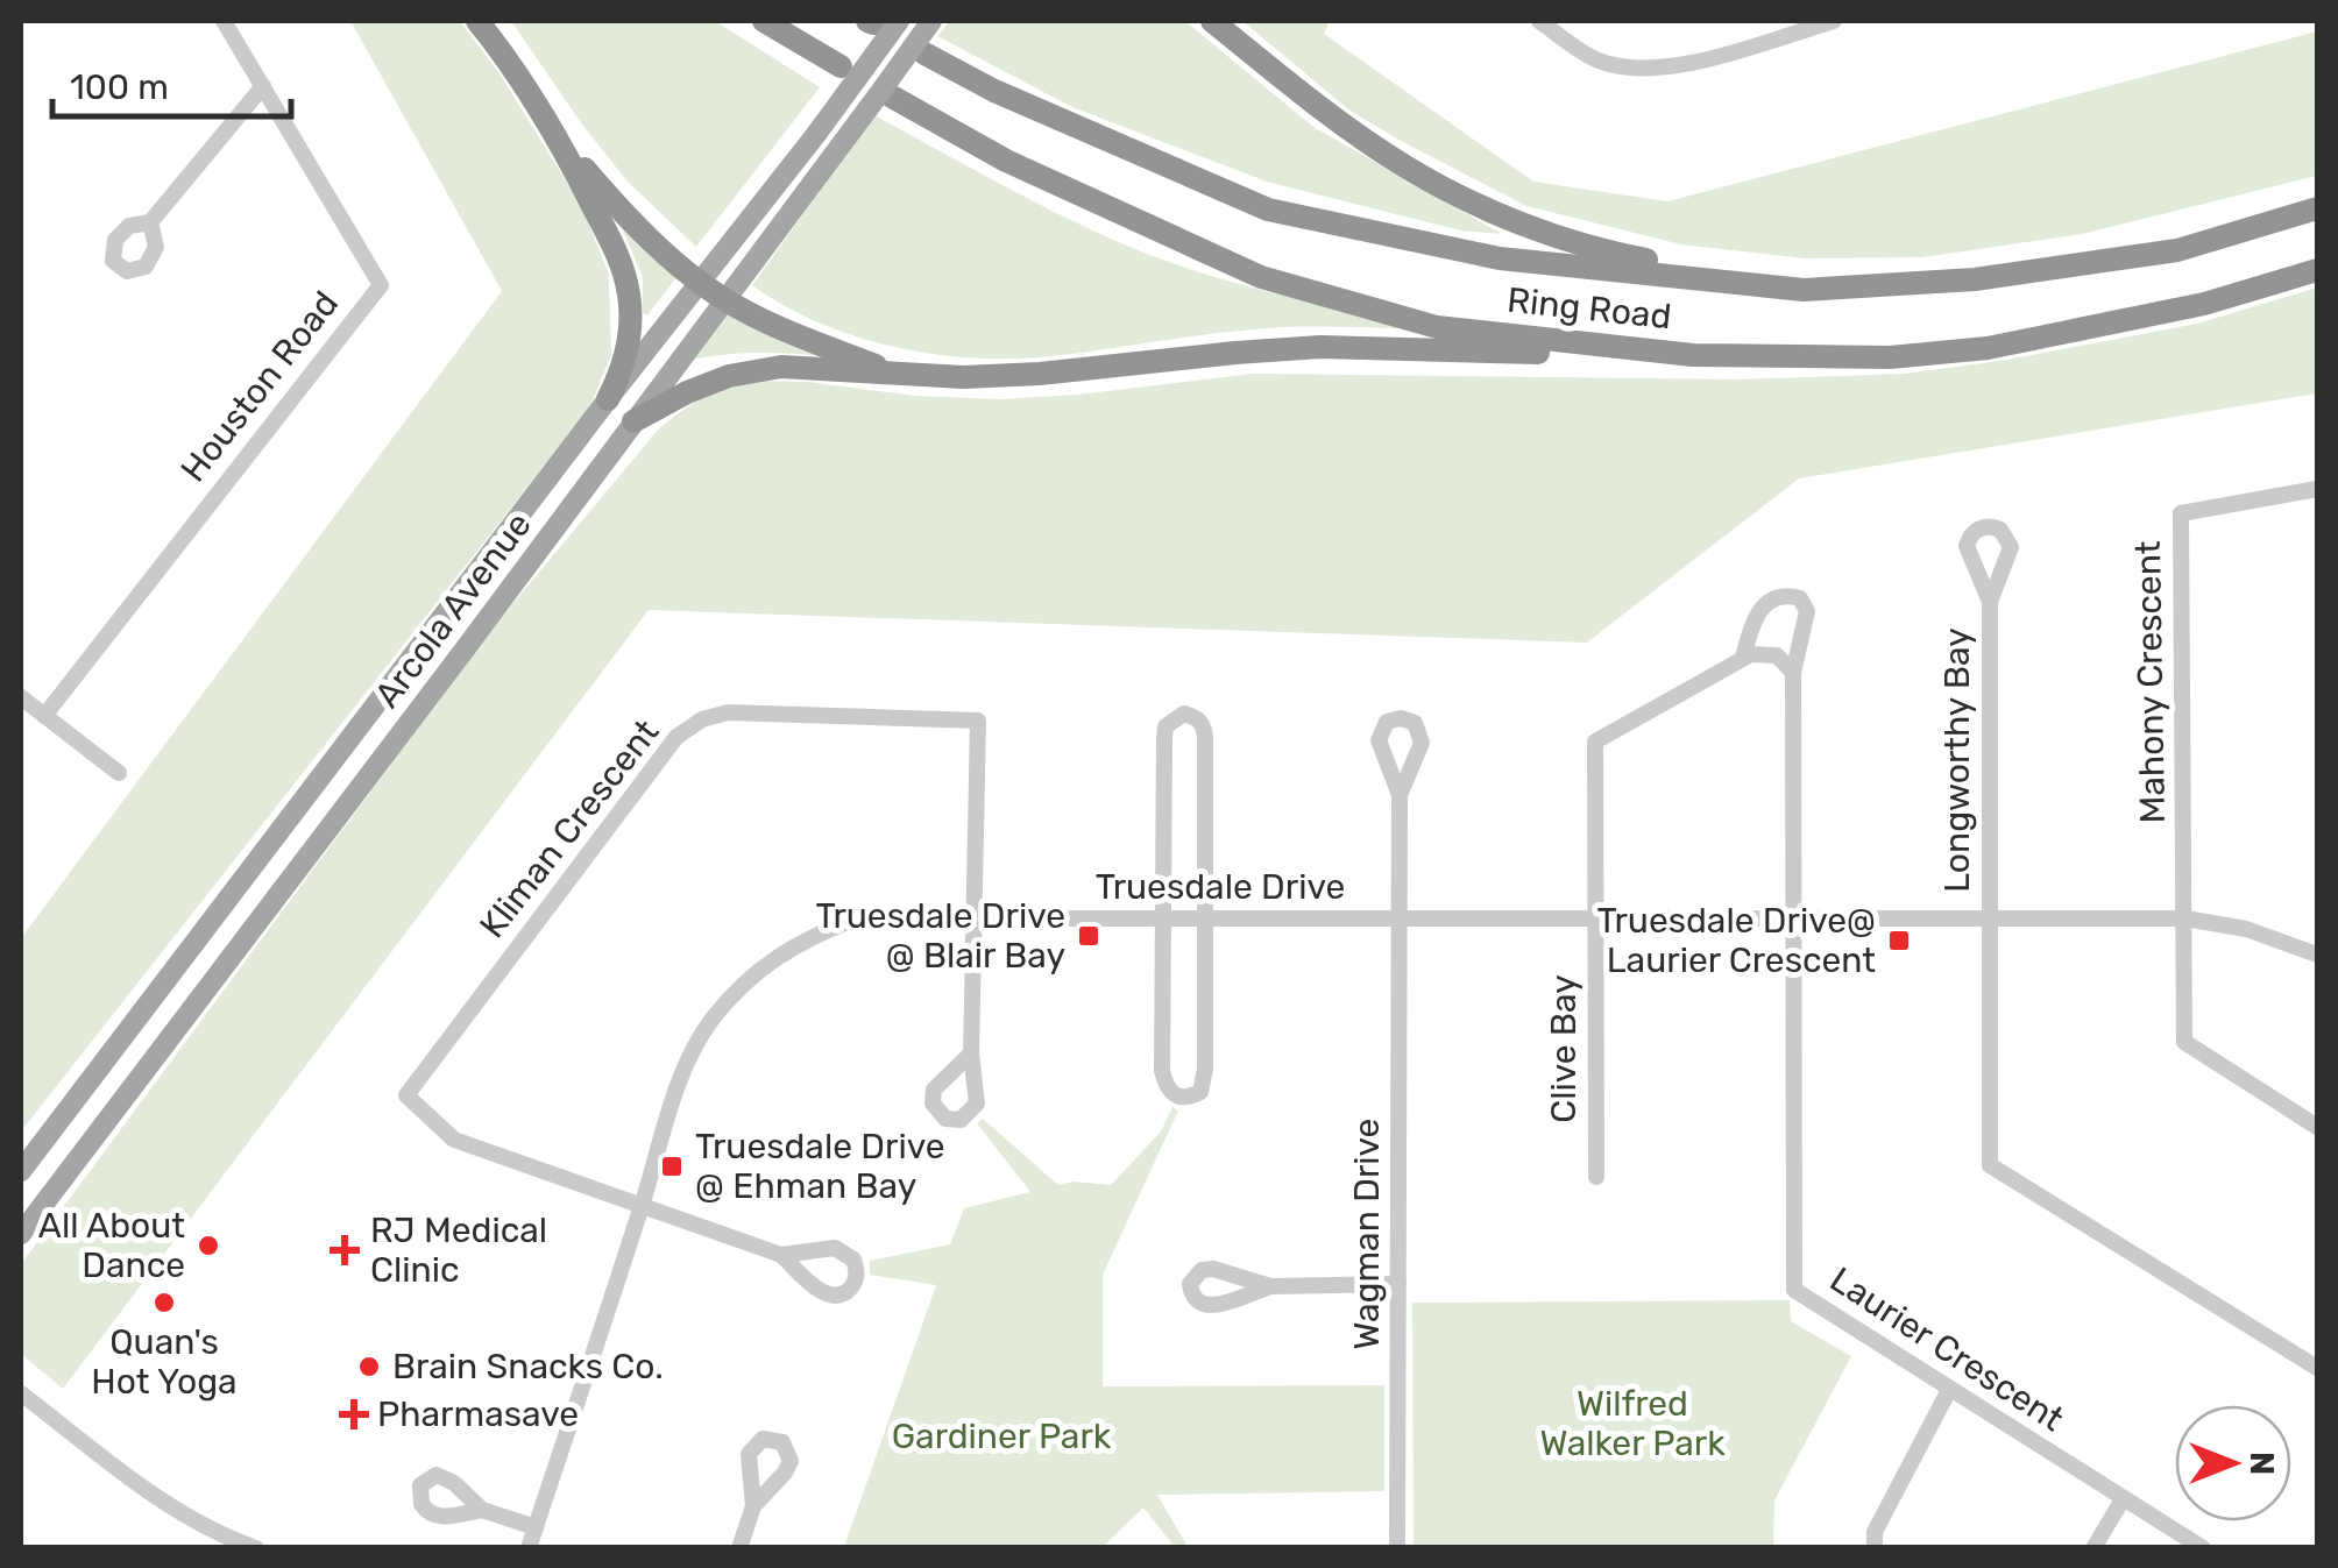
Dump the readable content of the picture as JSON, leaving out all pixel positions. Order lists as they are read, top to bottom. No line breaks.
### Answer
{"streets":{"highway":["Ring Road"],"main road":["Arcola Avenue"],"street":["Houston Road","Mahony Crescent","Longworthy Bay","Kliman Crescent","Truesdale Drive","Clive Bay","Wagman Drive","Laurier Crescent"]},"crossings":[["Mahony Crescent","Truesdale Drive"],["Longworthy Bay","Truesdale Drive"],["Kliman Crescent","Truesdale Drive"],["Truesdale Drive","Clive Bay"],["Truesdale Drive","Wagman Drive"],["Truesdale Drive","Laurier Crescent"]],"parks":["Wilfred Walker Park","Gardiner Park"],"places":{"transit":["Truesdale Drive @ Blair Bay","Truesdale Drive@ Laurier Crescent","Truesdale Drive @ Ehman Bay"],"other":["All About Dance","Quan's Hot Yoga","Brain Snacks Co."],"health":["RJ Medical Clinic","Pharmasave"]},"scale_bar":"100 m","north":"right"}
